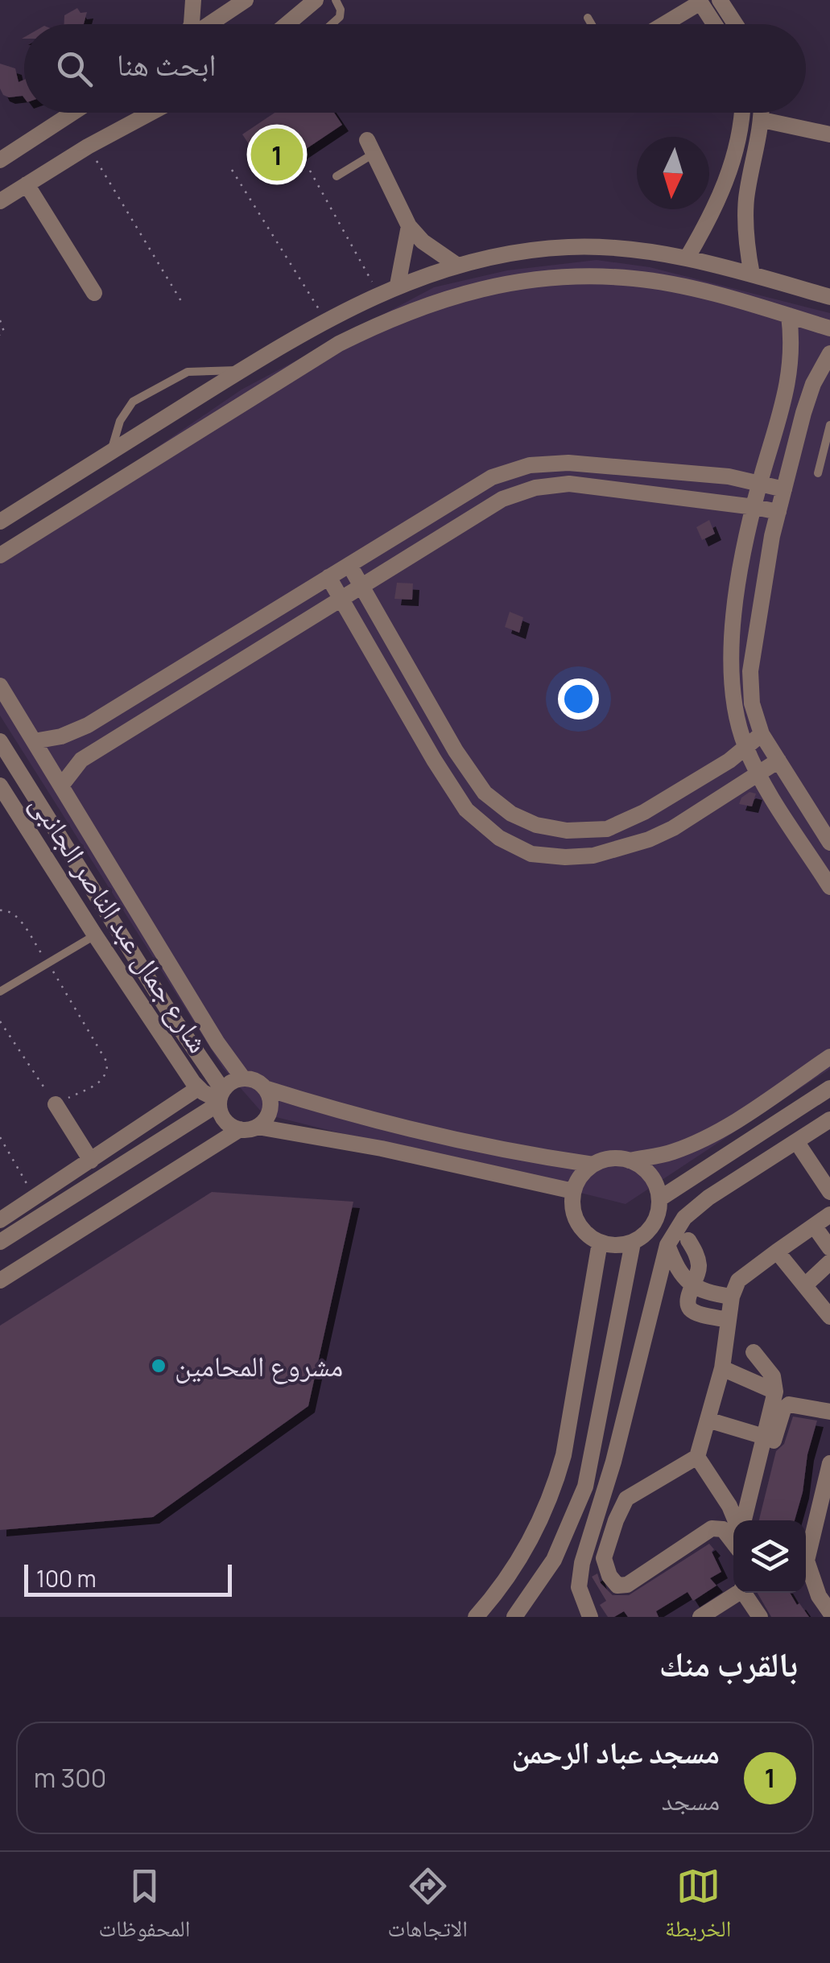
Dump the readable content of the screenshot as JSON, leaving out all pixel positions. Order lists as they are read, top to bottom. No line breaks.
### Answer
{"streets":{"street":["شارع جمال عبد الناصر الجانبى"]},"places":["مشروع المحامين"],"scale_bar":"100 m","north":"bottom","page":{"search":"ابحث هنا","pins":"1","scale":"100 m","heading":"بالقرب منك","list":[{"mark":"1","name":"مسجد عباد الرحمن","note":"مسجد","value":"300 m"}],"nav":["الخريطة","الاتجاهات","المحفوظات"]}}
